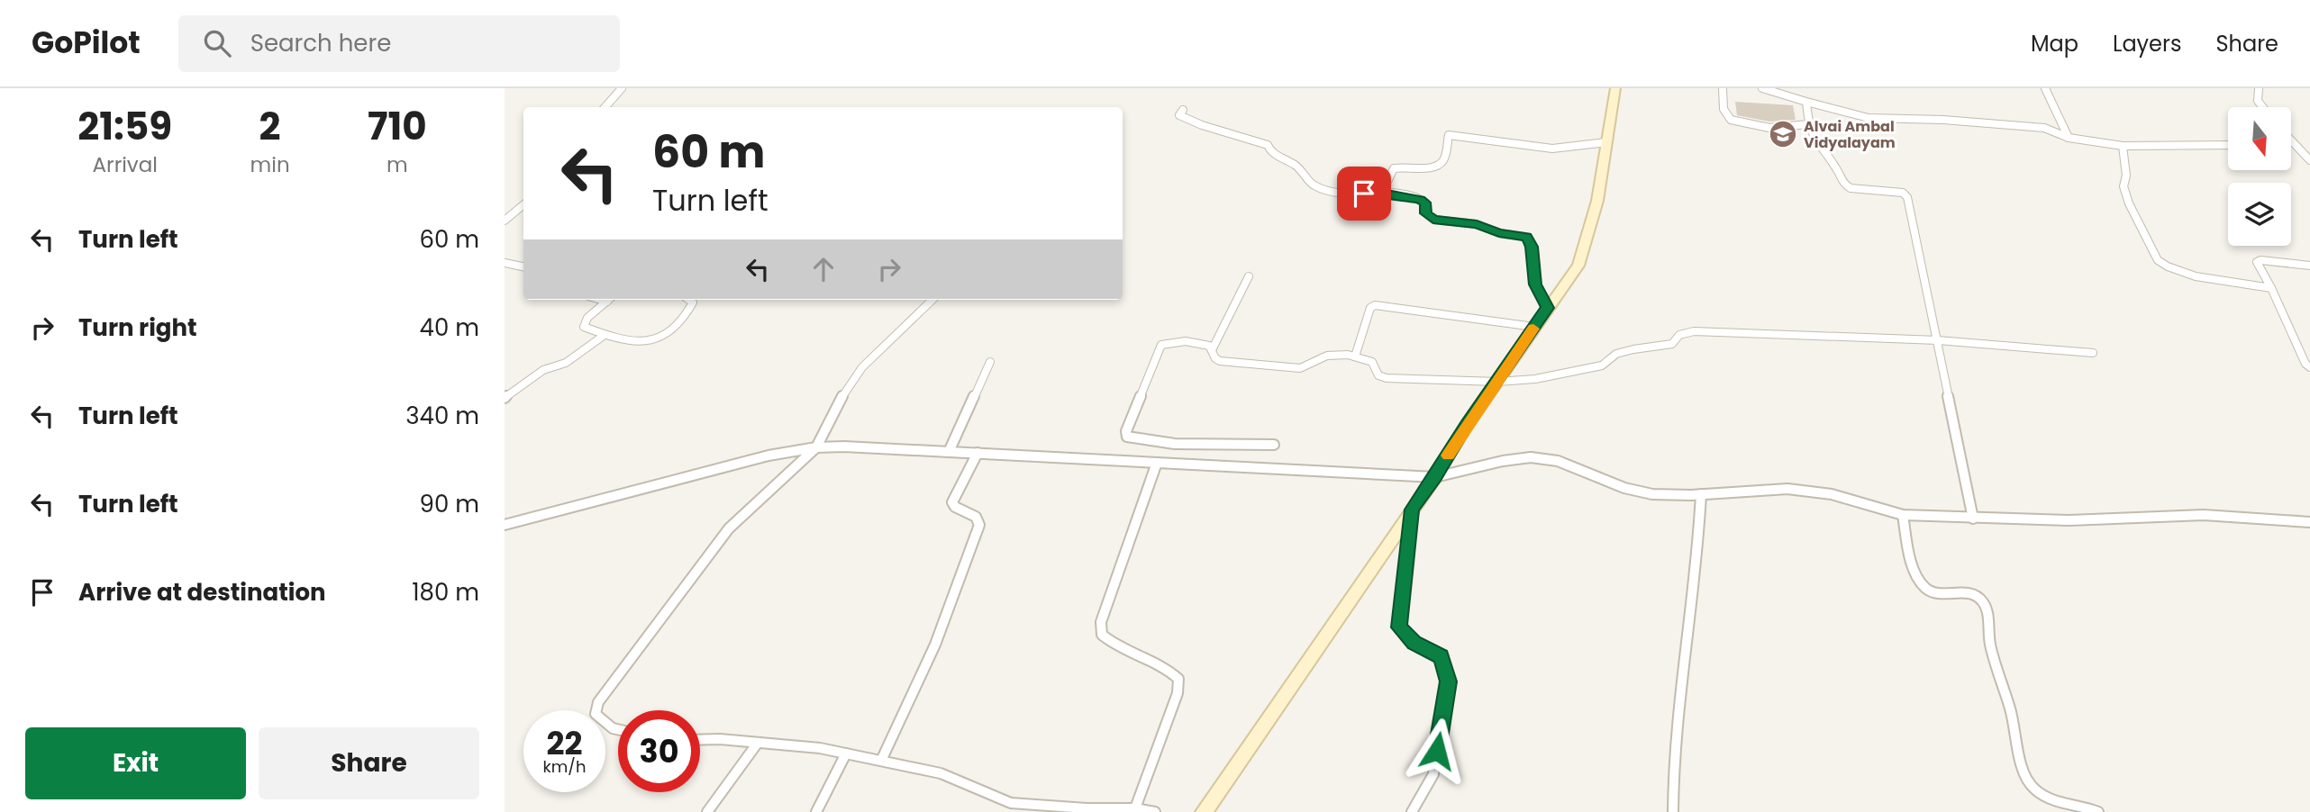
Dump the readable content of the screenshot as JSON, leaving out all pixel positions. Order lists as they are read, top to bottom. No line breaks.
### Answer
{"places":{"school or university":["Alvai Ambal Vidyalayam"]},"north":"bottom","page":{"header":"GoPilot","search":"Search here","nav":["Map","Layers","Share"],"eta":["21:59","Arrival","2","min","710","m"],"turn":["60 m","Turn left"],"list":[{"name":"Turn left","value":"60 m"},{"name":"Turn right","value":"40 m"},{"name":"Turn left","value":"340 m"},{"name":"Turn left","value":"90 m"},{"name":"Arrive at destination","value":"180 m"}],"speed":"22 km/h","limit":"30","buttons":["Exit","Share"]}}
